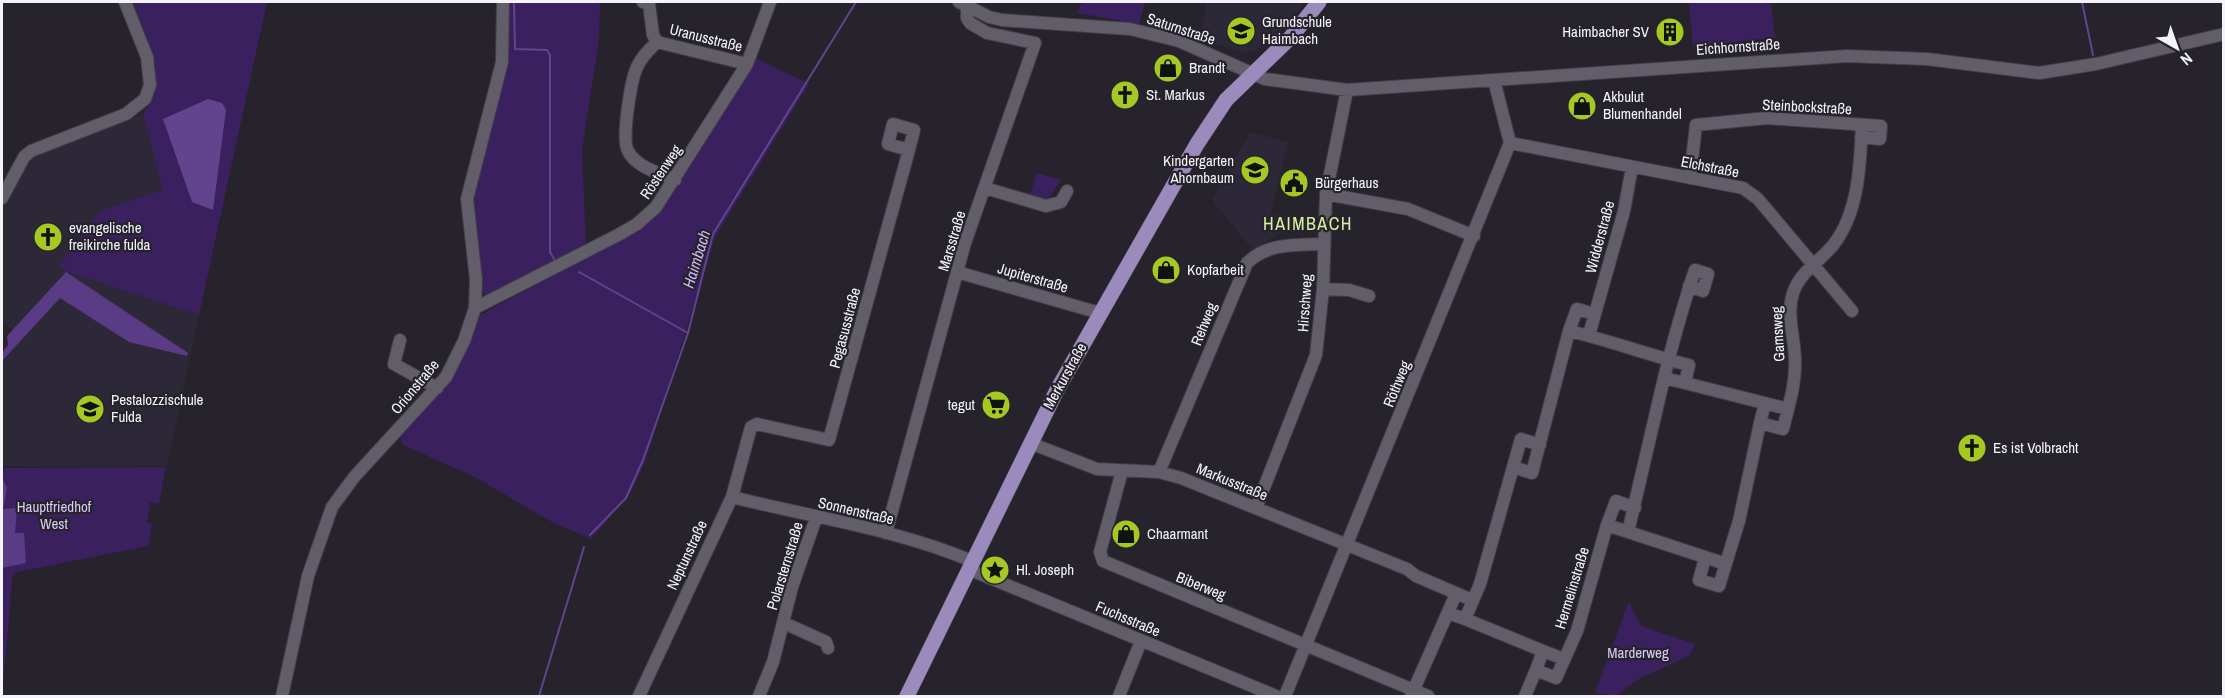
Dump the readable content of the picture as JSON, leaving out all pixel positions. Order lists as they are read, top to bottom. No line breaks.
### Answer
{"streets":{"main road":["Merkurstraße"],"street":["Saturnstraße","Uranusstraße","Eichhornstraße","Steinbockstraße","Elchstraße","Röstenweg","Widderstraße","Marsstraße","Jupiterstraße","Hirschweg","Rehweg","Pegasusstraße","Gamsweg","Röthweg","Orionstraße","Markusstraße","Sonnenstraße","Neptunstraße","Polarsternstraße","Biberweg","Hermelinstraße","Fuchsstraße"]},"crossings":[["Saturnstraße","Eichhornstraße"],["Saturnstraße","Marsstraße"],["Saturnstraße","Merkurstraße"],["Uranusstraße","Röstenweg"],["Eichhornstraße","Hirschweg"],["Eichhornstraße","Merkurstraße"],["Steinbockstraße","Elchstraße"],["Steinbockstraße","Gamsweg"],["Elchstraße","Widderstraße"],["Elchstraße","Gamsweg"],["Elchstraße","Röthweg"],["Röstenweg","Orionstraße"],["Marsstraße","Jupiterstraße"],["Marsstraße","Sonnenstraße"],["Jupiterstraße","Merkurstraße"],["Hirschweg","Rehweg"],["Hirschweg","Markusstraße"],["Rehweg","Markusstraße"],["Pegasusstraße","Neptunstraße"],["Merkurstraße","Markusstraße"],["Merkurstraße","Sonnenstraße"],["Merkurstraße","Fuchsstraße"],["Röthweg","Markusstraße"],["Röthweg","Biberweg"],["Markusstraße","Biberweg"],["Sonnenstraße","Neptunstraße"],["Sonnenstraße","Polarsternstraße"],["Sonnenstraße","Fuchsstraße"]],"districts":["HAIMBACH"],"water":["Haimbach"],"parks":["Hauptfriedhof West","Marderweg"],"places":{"school or university":["Grundschule Haimbach","Kindergarten Ahornbaum","Pestalozzischule Fulda"],"building":["Haimbacher SV"],"shop":["Brandt","Akbulut Blumenhandel","Kopfarbeit","Chaarmant"],"church":["St. Markus","evangelische freikirche fulda","Es ist Volbracht"],"public building":["Bürgerhaus"],"supermarket":["tegut"],"place":["Hl. Joseph"]},"north":"bottom right"}
